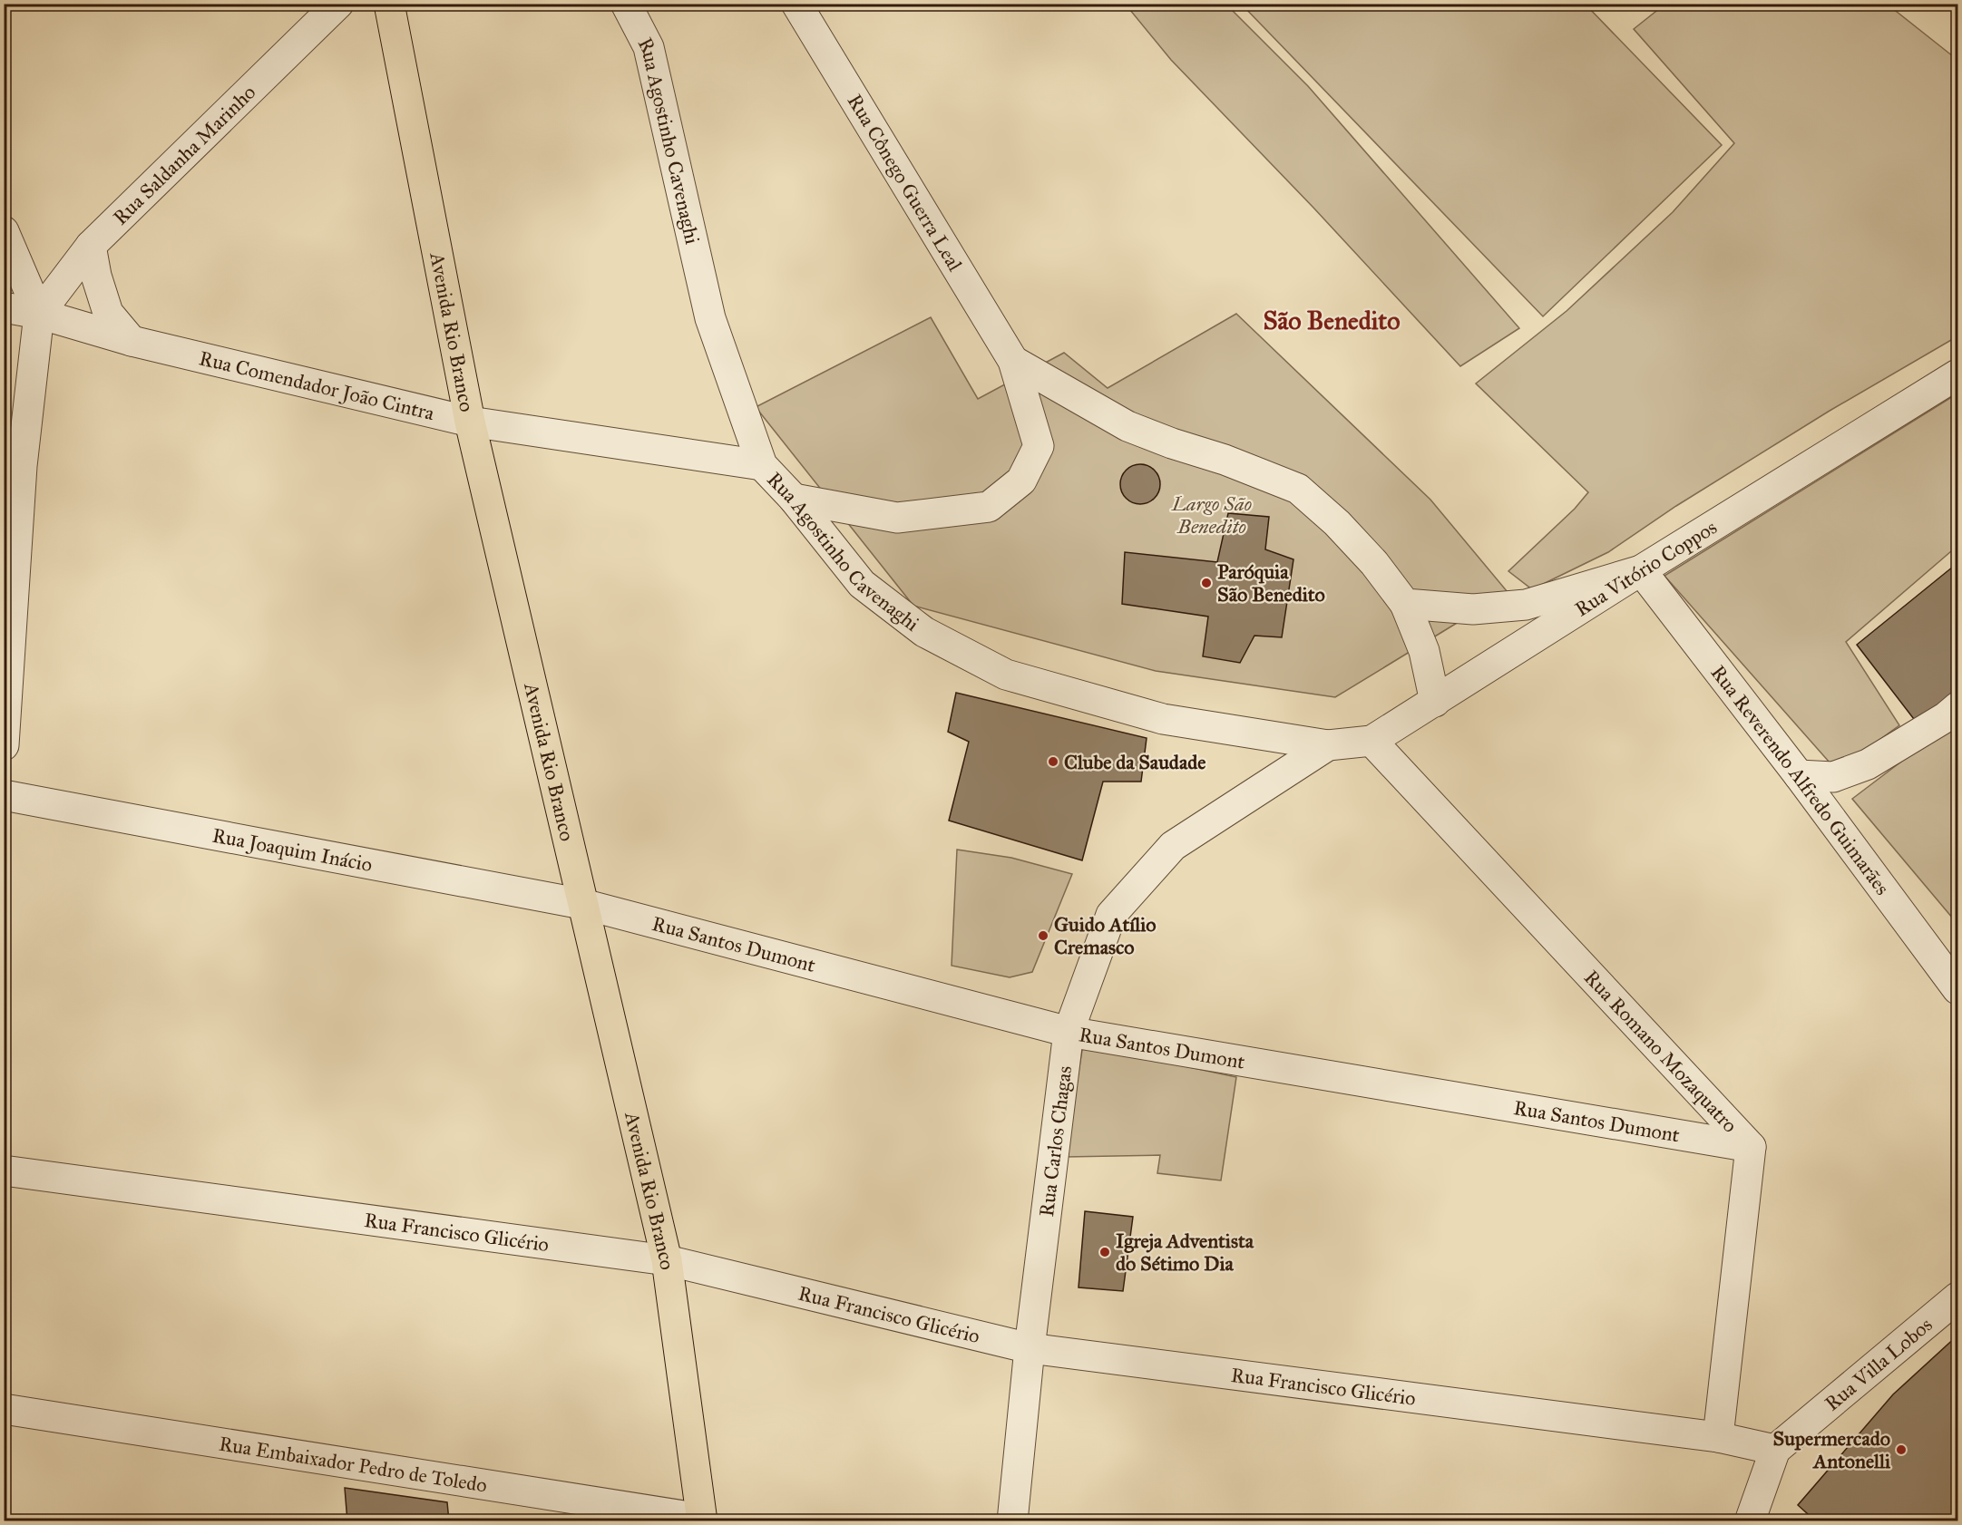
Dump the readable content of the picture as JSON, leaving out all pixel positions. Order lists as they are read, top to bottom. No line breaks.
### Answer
{"streets":{"main road":["Avenida Rio Branco"],"street":["Rua Agostinho Cavenaghi","Rua Saldanha Marinho","Rua Cônego Guerra Leal","Rua Comendador João Cintra","Rua Vitório Coppos","Rua Reverendo Alfredo Guimarães","Rua Joaquim Inácio","Rua Santos Dumont","Rua Romano Mozaquatro","Rua Carlos Chagas","Rua Francisco Glicério","Rua Villa Lobos","Rua Embaixador Pedro de Toledo"]},"crossings":[["Rua Agostinho Cavenaghi","Rua Comendador João Cintra"],["Rua Agostinho Cavenaghi","Rua Vitório Coppos"],["Rua Agostinho Cavenaghi","Rua Carlos Chagas"],["Rua Saldanha Marinho","Rua Comendador João Cintra"],["Avenida Rio Branco","Rua Comendador João Cintra"],["Avenida Rio Branco","Rua Joaquim Inácio"],["Avenida Rio Branco","Rua Santos Dumont"],["Avenida Rio Branco","Rua Francisco Glicério"],["Avenida Rio Branco","Rua Embaixador Pedro de Toledo"],["Rua Vitório Coppos","Rua Reverendo Alfredo Guimarães"],["Rua Vitório Coppos","Rua Romano Mozaquatro"],["Rua Vitório Coppos","Rua Carlos Chagas"],["Rua Joaquim Inácio","Rua Santos Dumont"],["Rua Santos Dumont","Rua Romano Mozaquatro"],["Rua Santos Dumont","Rua Carlos Chagas"],["Rua Romano Mozaquatro","Rua Francisco Glicério"],["Rua Carlos Chagas","Rua Francisco Glicério"],["Rua Francisco Glicério","Rua Villa Lobos"]],"districts":["São Benedito"],"parks":["Largo São Benedito"],"places":["Paróquia São Benedito","Clube da Saudade","Guido Atílio Cremasco","Igreja Adventista do Sétimo Dia","Supermercado Antonelli"]}
